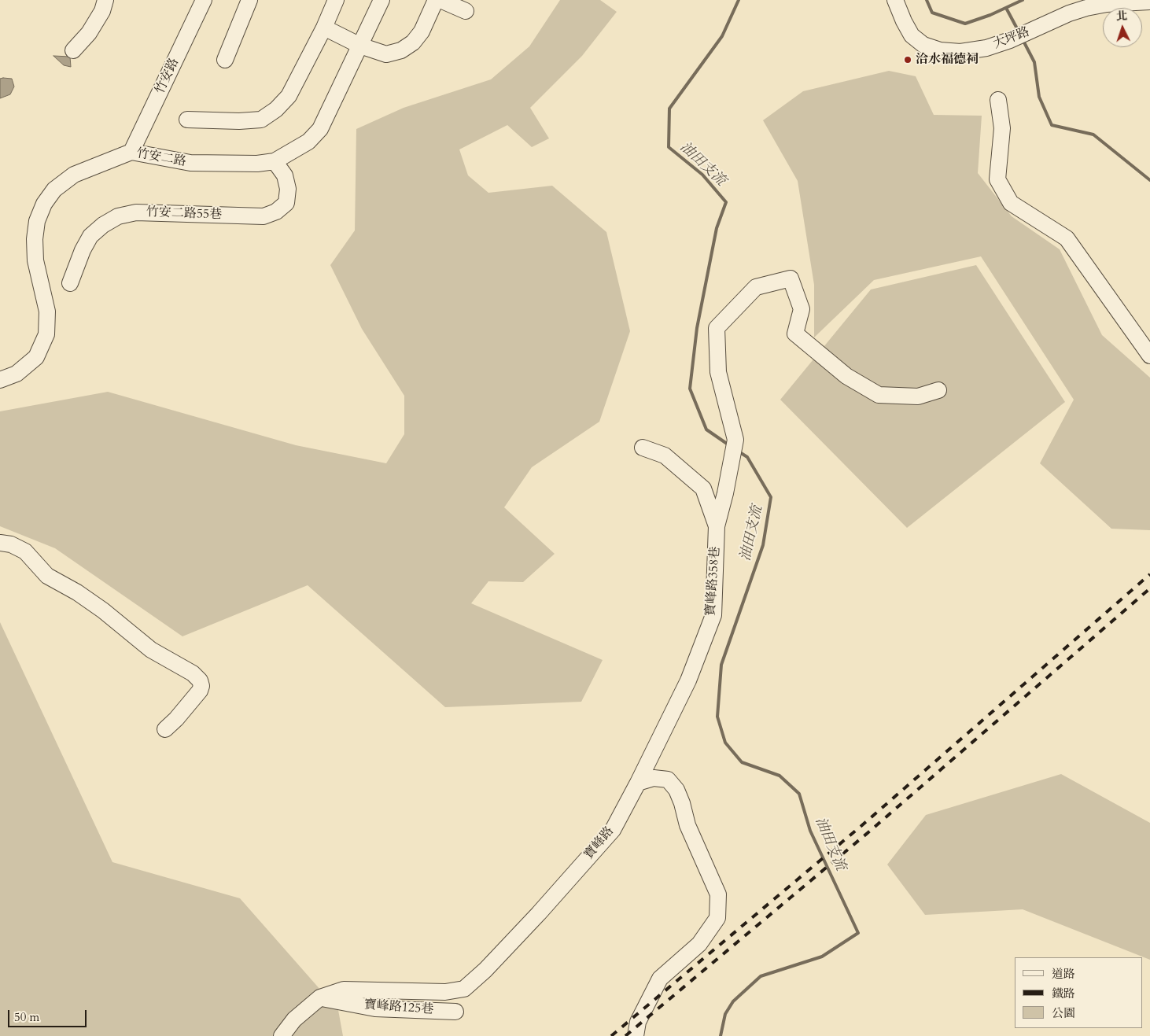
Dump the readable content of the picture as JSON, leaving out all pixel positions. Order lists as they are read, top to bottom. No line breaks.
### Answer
{"streets":{"street":["大坪路","竹安路","竹安二路","竹安二路55巷","寶峰路358巷","寶峰路","寶峰路125巷"]},"crossings":[["竹安路","竹安二路"],["竹安二路","竹安二路55巷"],["寶峰路358巷","寶峰路"],["寶峰路","寶峰路125巷"]],"water":["油田支流"],"places":["洽水福德祠"],"legend":["道路","鐵路","公園"],"scale_bar":"50 m","north":"top"}
